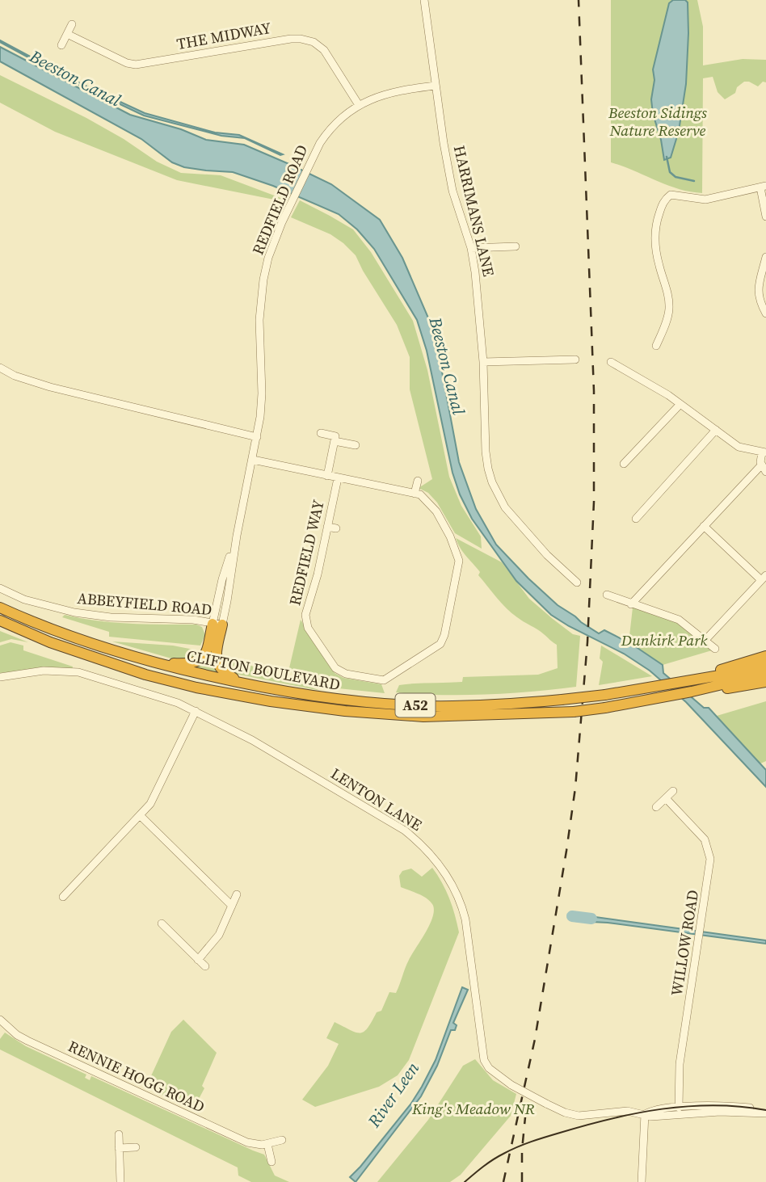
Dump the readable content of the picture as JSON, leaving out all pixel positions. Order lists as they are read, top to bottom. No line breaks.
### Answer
{"streets":{"highway":["CLIFTON BOULEVARD","A52"],"street":["THE MIDWAY","REDFIELD ROAD","HARRIMANS LANE","REDFIELD WAY","ABBEYFIELD ROAD","LENTON LANE","WILLOW ROAD","RENNIE HOGG ROAD"]},"crossings":[["THE MIDWAY","REDFIELD ROAD"],["REDFIELD ROAD","HARRIMANS LANE"],["REDFIELD ROAD","REDFIELD WAY"],["REDFIELD ROAD","ABBEYFIELD ROAD"],["LENTON LANE","WILLOW ROAD"]],"water":["Beeston Canal","River Leen"],"parks":["Beeston Sidings Nature Reserve","Dunkirk Park","King's Meadow NR"]}
